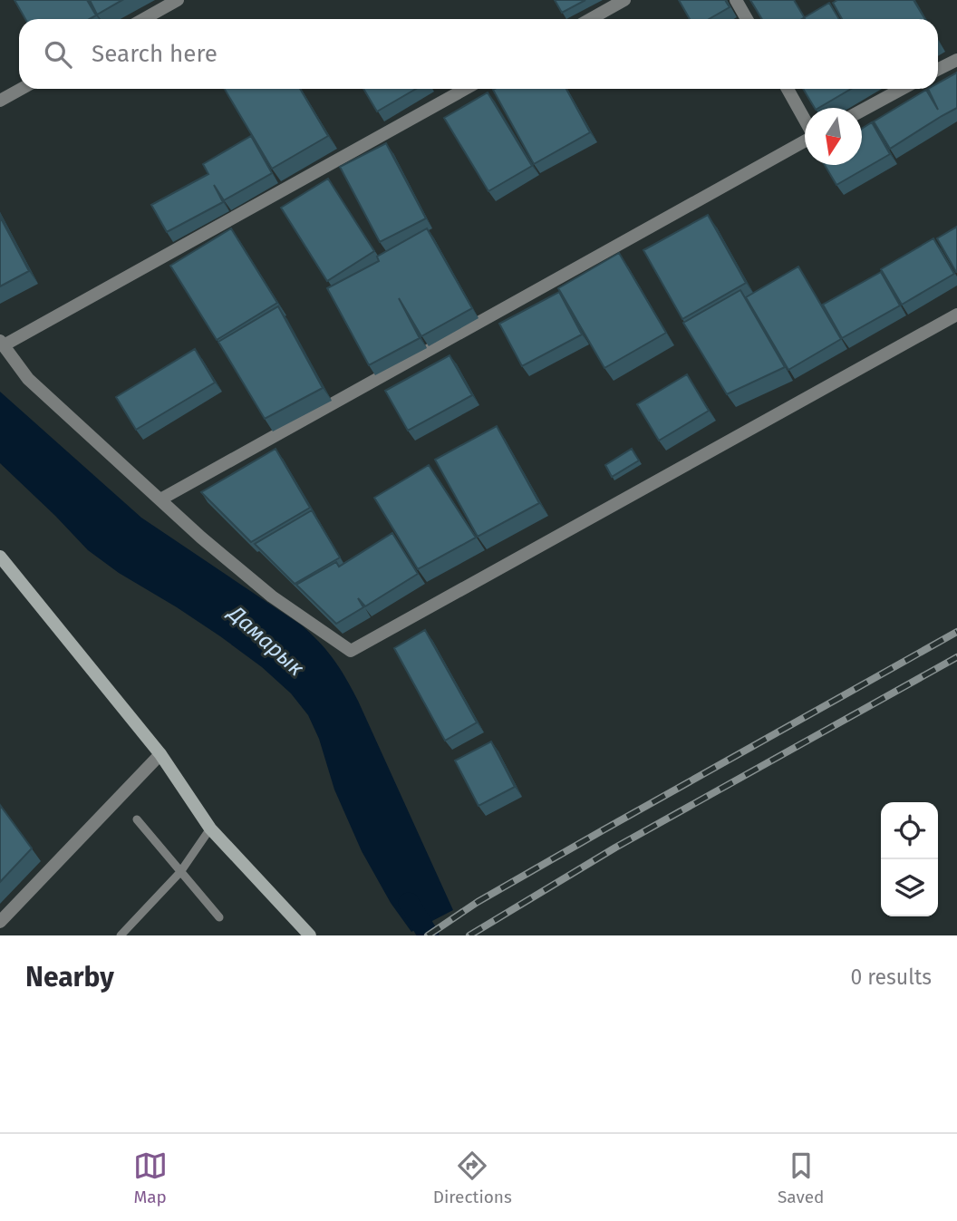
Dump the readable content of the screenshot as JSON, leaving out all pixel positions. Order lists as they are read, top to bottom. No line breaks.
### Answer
{"water":["Дамарык"],"north":"bottom","page":{"search":"Search here","heading":["Nearby","0 results"],"nav":["Map","Directions","Saved"]}}
